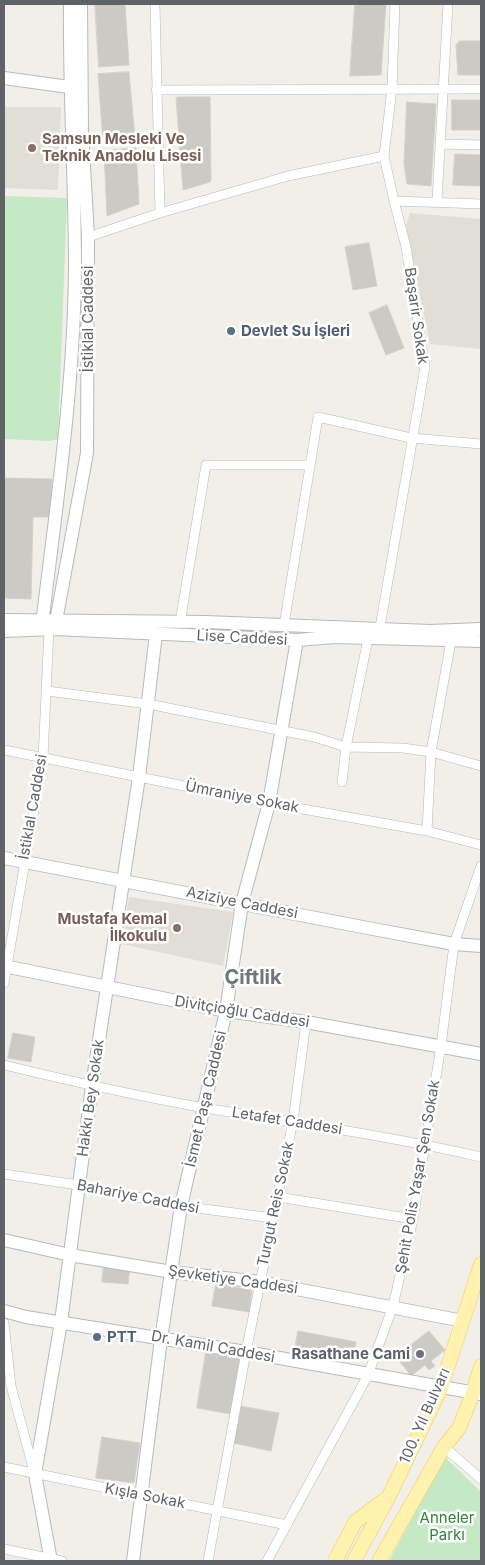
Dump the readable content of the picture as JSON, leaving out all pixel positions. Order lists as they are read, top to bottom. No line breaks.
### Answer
{"streets":{"main road":["İstiklal Caddesi","Lise Caddesi","Aziziye Caddesi","Divitçioğlu Caddesi","Hakkı Bey Sokak","İsmet Paşa Caddesi","Şevketiye Caddesi","Dr. Kamil Caddesi","100. Yıl Bulvarı"],"street":["Başarir Sokak","Ümraniye Sokak","Letafet Caddesi","Şehit Polis Yaşar Şen Sokak","Bahariye Caddesi","Turgut Reis Sokak","Kışla Sokak"]},"crossings":[["Başarir Sokak","Lise Caddesi"],["İstiklal Caddesi","Lise Caddesi"],["İstiklal Caddesi","Ümraniye Sokak"],["İstiklal Caddesi","Aziziye Caddesi"],["İstiklal Caddesi","Divitçioğlu Caddesi"],["Lise Caddesi","Hakkı Bey Sokak"],["Lise Caddesi","İsmet Paşa Caddesi"],["Ümraniye Sokak","Hakkı Bey Sokak"],["Ümraniye Sokak","İsmet Paşa Caddesi"],["Aziziye Caddesi","Hakkı Bey Sokak"],["Aziziye Caddesi","İsmet Paşa Caddesi"],["Aziziye Caddesi","Şehit Polis Yaşar Şen Sokak"],["Divitçioğlu Caddesi","Hakkı Bey Sokak"],["Divitçioğlu Caddesi","İsmet Paşa Caddesi"],["Divitçioğlu Caddesi","Şehit Polis Yaşar Şen Sokak"],["Divitçioğlu Caddesi","Turgut Reis Sokak"],["Hakkı Bey Sokak","Letafet Caddesi"],["Hakkı Bey Sokak","Bahariye Caddesi"],["Hakkı Bey Sokak","Şevketiye Caddesi"],["Hakkı Bey Sokak","Dr. Kamil Caddesi"],["Hakkı Bey Sokak","Kışla Sokak"],["İsmet Paşa Caddesi","Letafet Caddesi"],["İsmet Paşa Caddesi","Bahariye Caddesi"],["İsmet Paşa Caddesi","Şevketiye Caddesi"],["İsmet Paşa Caddesi","Dr. Kamil Caddesi"],["İsmet Paşa Caddesi","Kışla Sokak"],["Letafet Caddesi","Şehit Polis Yaşar Şen Sokak"],["Letafet Caddesi","Turgut Reis Sokak"],["Şehit Polis Yaşar Şen Sokak","Şevketiye Caddesi"],["Şehit Polis Yaşar Şen Sokak","Dr. Kamil Caddesi"],["Şehit Polis Yaşar Şen Sokak","Kışla Sokak"],["Bahariye Caddesi","Turgut Reis Sokak"],["Turgut Reis Sokak","Şevketiye Caddesi"],["Turgut Reis Sokak","Dr. Kamil Caddesi"],["Turgut Reis Sokak","Kışla Sokak"],["Şevketiye Caddesi","100. Yıl Bulvarı"],["Dr. Kamil Caddesi","100. Yıl Bulvarı"]],"districts":["Çiftlik"],"parks":["Anneler Parkı"],"places":["Samsun Mesleki Ve Teknik Anadolu Lisesi","Devlet Su İşleri","Mustafa Kemal İlkokulu","PTT","Rasathane Cami"]}
